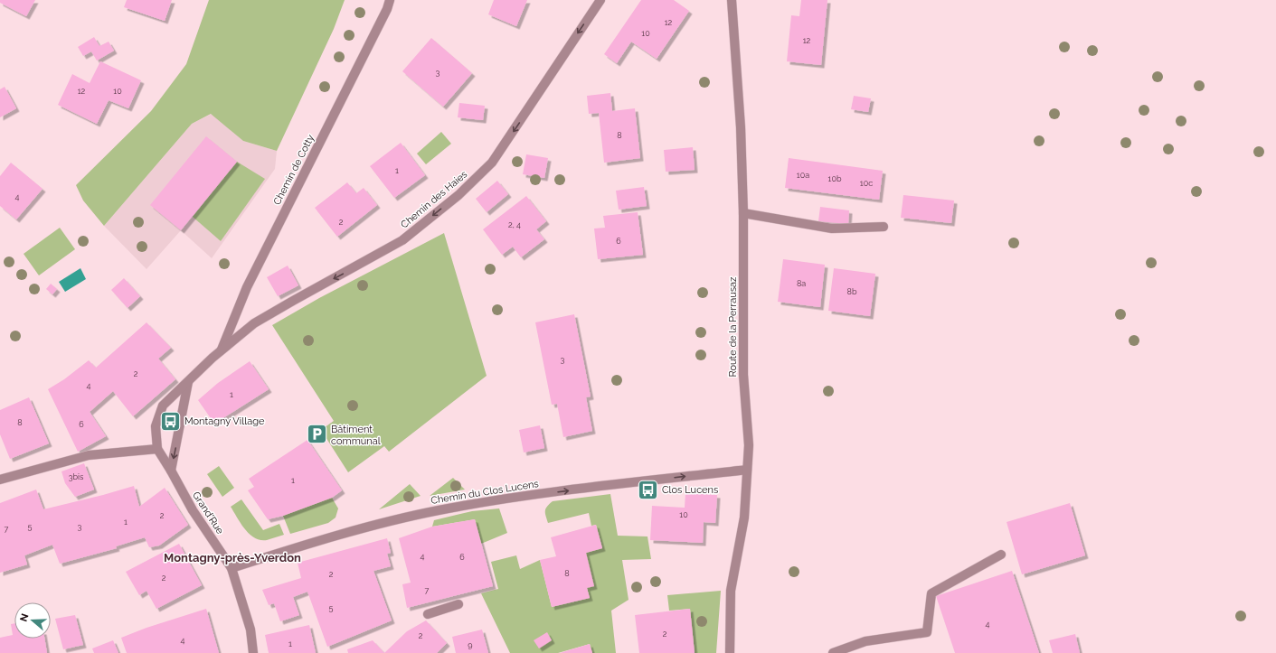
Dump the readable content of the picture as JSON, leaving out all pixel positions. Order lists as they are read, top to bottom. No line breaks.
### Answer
{"streets":{"street":["Chemin de Cotty","Chemin des Haies","Route de la Perrausaz","Chemin du Clos Lucens","Grand'Rue"]},"crossings":[["Chemin de Cotty","Chemin des Haies"],["Chemin des Haies","Grand'Rue"],["Route de la Perrausaz","Chemin du Clos Lucens"],["Chemin du Clos Lucens","Grand'Rue"]],"one_way":["Chemin des Haies","Chemin du Clos Lucens"],"districts":["Montagny-près-Yverdon"],"places":{"bus stop":["Montagny Village","Clos Lucens"],"parking":["Bâtiment communal"]},"house_numbers":["12","10","12","3","12","10","8","1","10a","10b","10c","4","2","2, 4","6","8a","8b","3","2","4","1","8","6","3bis","1","10","2","1","5","3","7","4","6","8","2","2","7","5","4","2","2","4","1","9"],"north":"left"}
